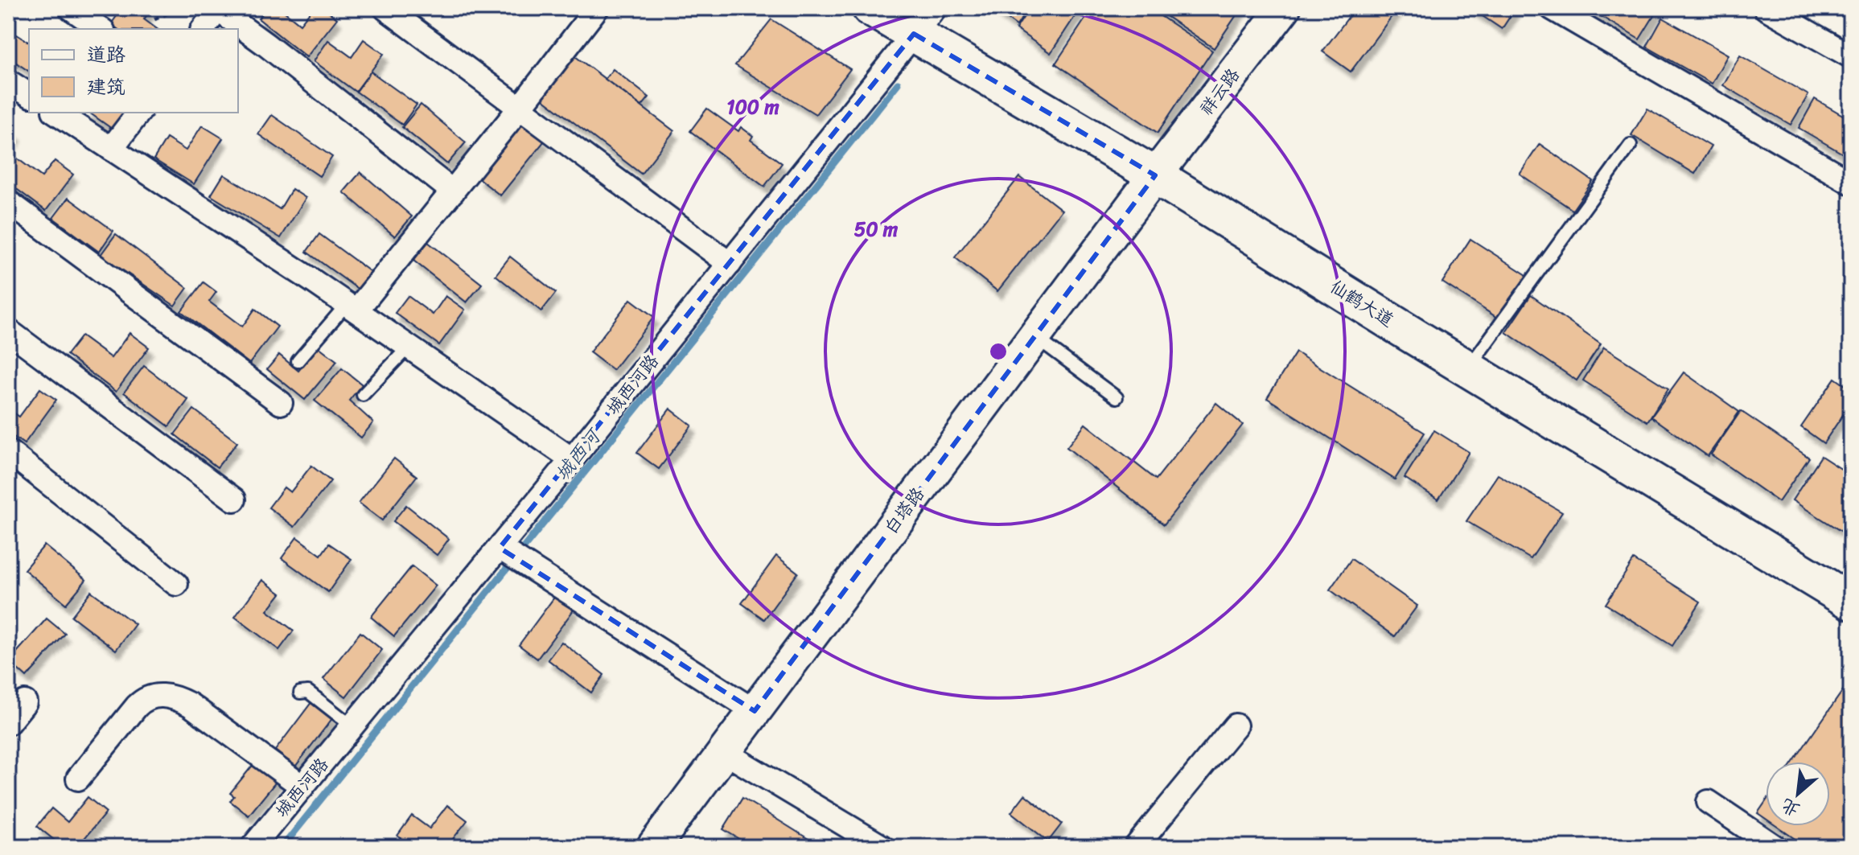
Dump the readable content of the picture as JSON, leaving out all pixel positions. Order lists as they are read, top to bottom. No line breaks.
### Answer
{"streets":{"main road":["仙鹤大道"],"street":["祥云路","城西河路","白塔路"]},"crossings":[["祥云路","仙鹤大道"],["祥云路","白塔路"],["仙鹤大道","城西河路"],["仙鹤大道","白塔路"]],"water":["城西河"],"legend":["道路","建筑"],"north":"bottom left","rings":["100 m","50 m"]}
